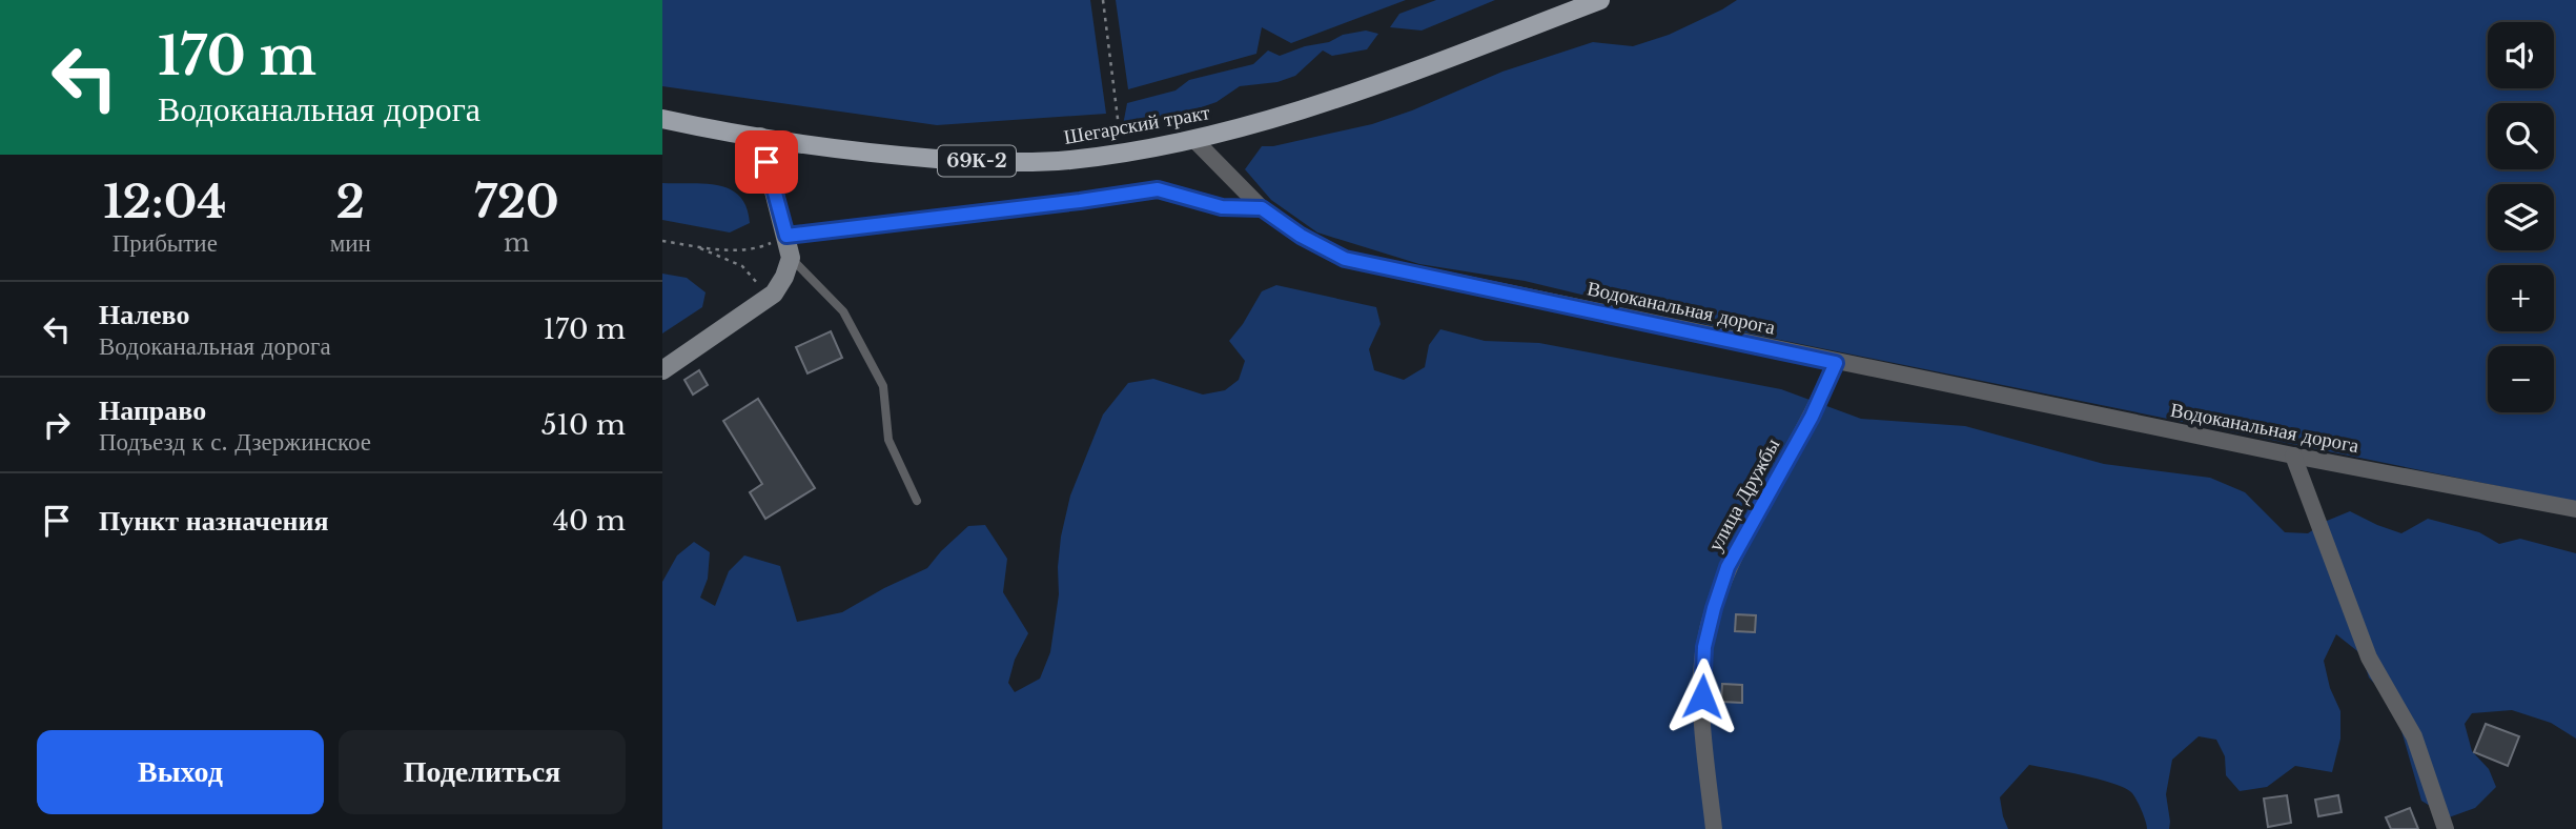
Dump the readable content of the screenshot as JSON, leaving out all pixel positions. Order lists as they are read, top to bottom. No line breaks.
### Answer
{"streets":{"main road":["Шегарский тракт","69К-2"],"street":["Водоканальная дорога","улица Дружбы"]},"crossings":[["Шегарский тракт","Водоканальная дорога"],["Водоканальная дорога","улица Дружбы"]],"page":{"turn":["170 m","Водоканальная дорога"],"map_buttons":["+","−"],"eta":["12:04","Прибытие","2","мин","720","m"],"list":[{"name":"Налево","note":"Водоканальная дорога","value":"170 m"},{"name":"Направо","note":"Подъезд к с. Дзержинское","value":"510 m"},{"name":"Пункт назначения","value":"40 m"}],"buttons":["Выход","Поделиться"]}}
